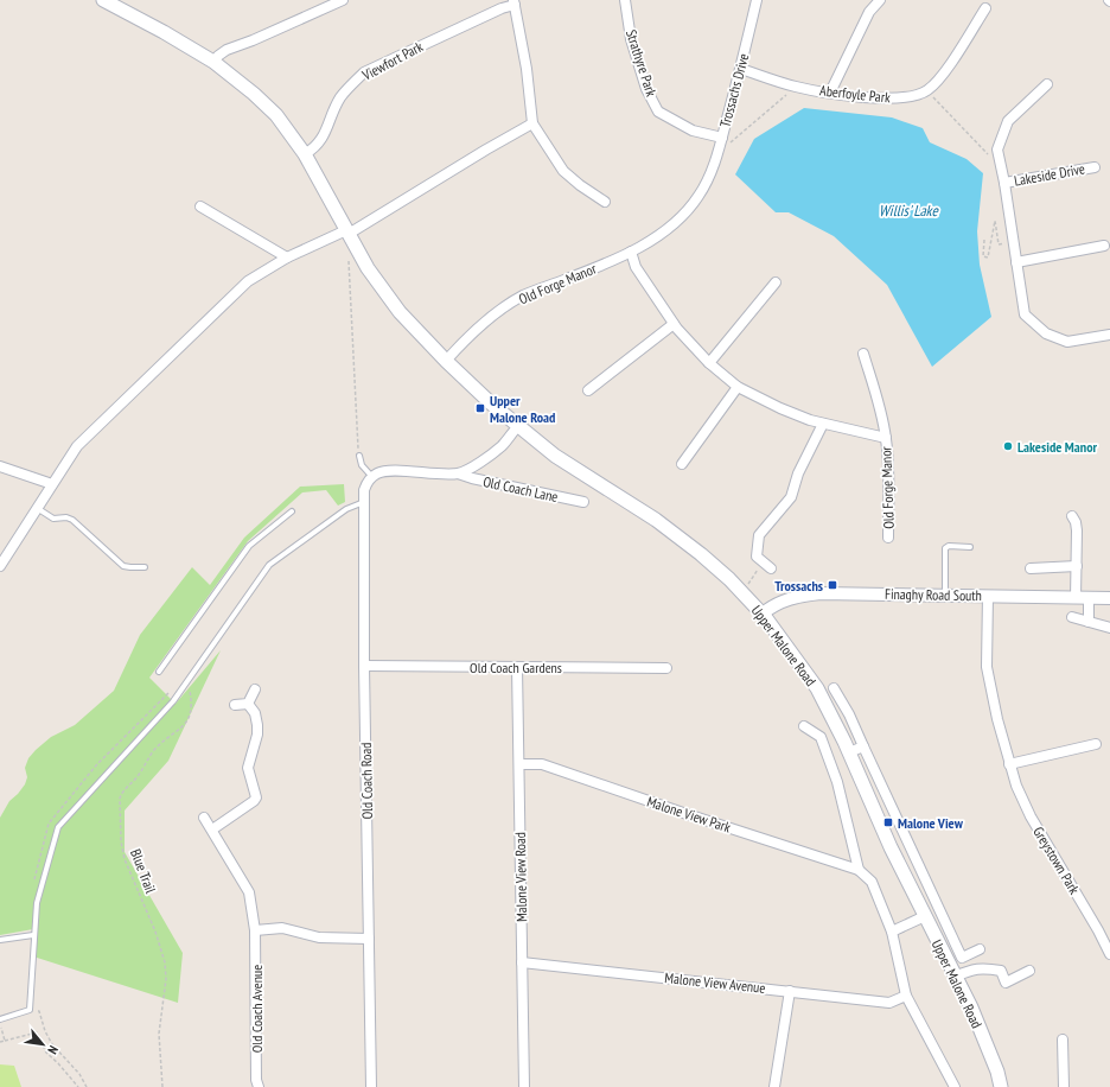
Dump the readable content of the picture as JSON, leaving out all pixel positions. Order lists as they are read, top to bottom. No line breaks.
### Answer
{"streets":{"main road":["Upper Malone Road"],"street":["Viewfort Park","Strathyre Park","Trossachs Drive","Aberfoyle Park","Lakeside Drive","Old Forge Manor","Old Coach Lane","Finaghy Road South","Old Coach Gardens","Old Coach Road","Malone View Park","Greystown Park","Malone View Road","Malone View Avenue","Old Coach Avenue"],"path":["Blue Trail"]},"crossings":[["Viewfort Park","Upper Malone Road"],["Strathyre Park","Trossachs Drive"],["Trossachs Drive","Aberfoyle Park"],["Trossachs Drive","Old Forge Manor"],["Old Forge Manor","Upper Malone Road"],["Old Coach Lane","Upper Malone Road"],["Old Coach Lane","Old Coach Road"],["Finaghy Road South","Upper Malone Road"],["Finaghy Road South","Greystown Park"],["Old Coach Gardens","Old Coach Road"],["Old Coach Gardens","Malone View Road"],["Malone View Park","Malone View Road"],["Malone View Road","Malone View Avenue"]],"water":["Willis' Lake"],"places":{"transit":["Upper Malone Road","Trossachs","Malone View"],"other":["Lakeside Manor"]},"north":"bottom right"}
